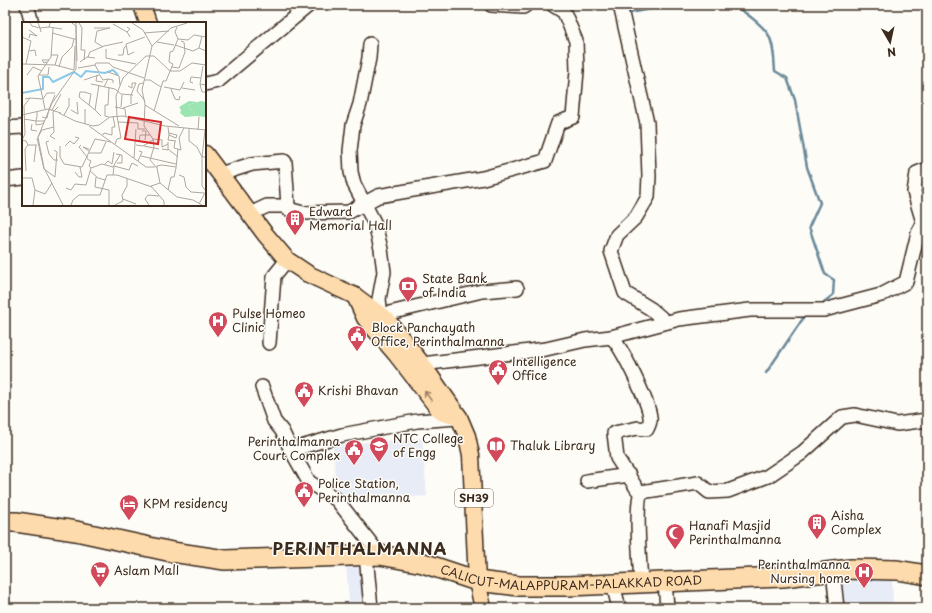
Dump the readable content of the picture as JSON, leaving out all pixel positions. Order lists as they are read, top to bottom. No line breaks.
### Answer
{"streets":{"highway":["CALICUT-MALAPPURAM-PALAKKAD ROAD"],"main road":["SH39"]},"crossings":[["SH39","CALICUT-MALAPPURAM-PALAKKAD ROAD"]],"districts":["PERINTHALMANNA"],"places":{"building":["Edward Memorial Hall","Aisha Complex"],"bank":["State Bank of India"],"hospital":["Pulse Homeo Clinic","Perinthalmanna Nursing home"],"public building":["Block Panchayath Office, Perinthalmanna","Intelligence Office","Krishi Bhavan","Perinthalmanna Court Complex","Police Station, Perinthalmanna"],"school or university":["NTC College of Engg"],"library":["Thaluk Library"],"hotel":["KPM residency"],"mosque":["Hanafi Masjid Perinthalmanna"],"supermarket":["Aslam Mall"]},"north":"bottom"}
